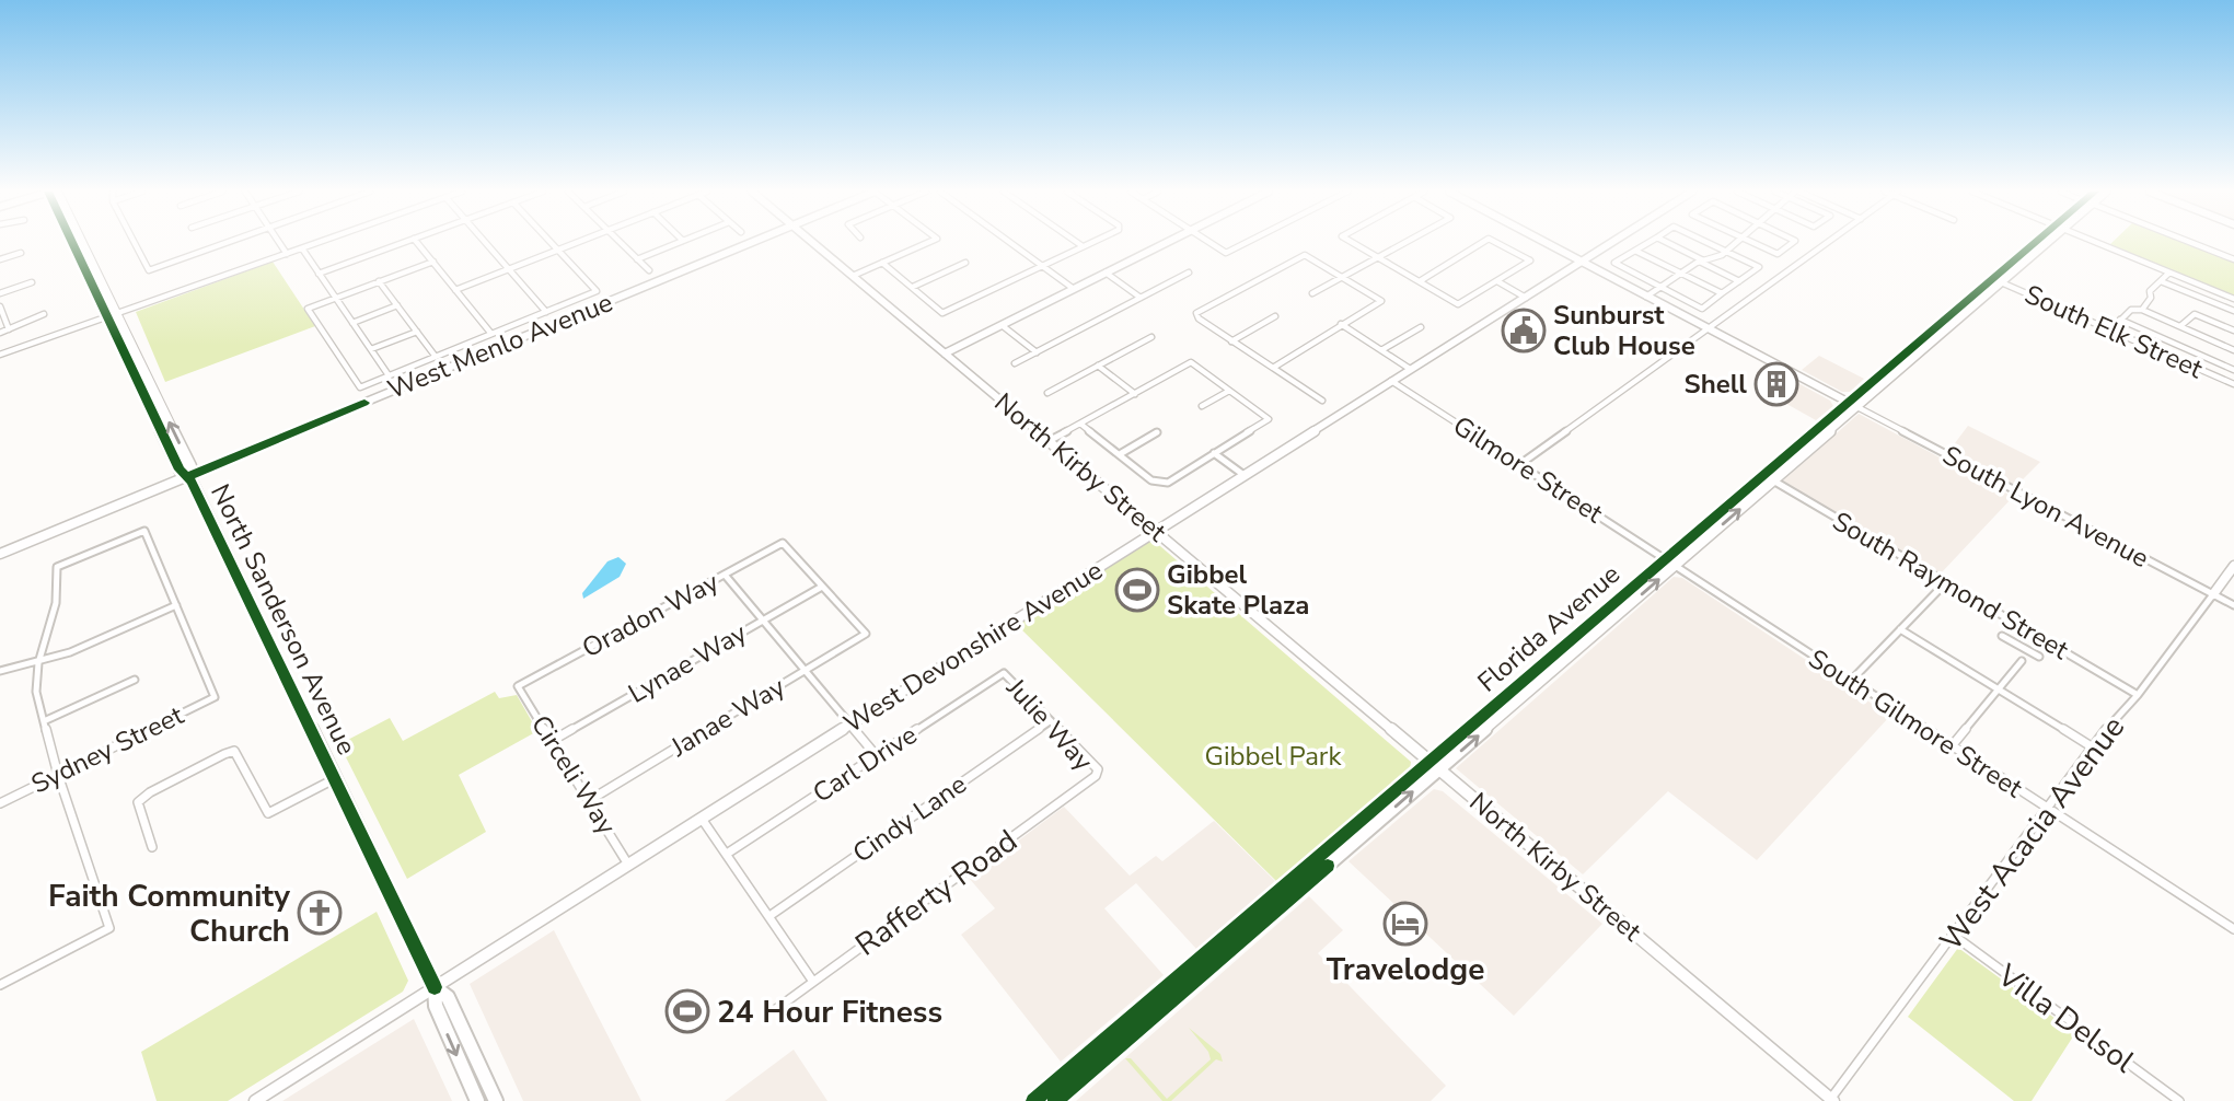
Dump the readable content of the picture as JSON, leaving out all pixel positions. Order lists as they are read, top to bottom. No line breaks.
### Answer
{"streets":{"highway":["North Sanderson Avenue"],"main road":["Florida Avenue"],"street":["South Elk Street","West Menlo Avenue","North Kirby Street","Gilmore Street","South Lyon Avenue","South Raymond Street","Oradon Way","West Devonshire Avenue","Lynae Way","Janae Way","South Gilmore Street","Julie Way","Sydney Street","Carl Drive","Circeli Way","Cindy Lane","West Acacia Avenue","Rafferty Road","Villa Delsol"]},"crossings":[["South Elk Street","Florida Avenue"],["West Menlo Avenue","North Sanderson Avenue"],["North Kirby Street","Florida Avenue"],["North Kirby Street","West Devonshire Avenue"],["North Kirby Street","West Acacia Avenue"],["Gilmore Street","Florida Avenue"],["Gilmore Street","West Devonshire Avenue"],["Gilmore Street","South Gilmore Street"],["South Lyon Avenue","Florida Avenue"],["South Lyon Avenue","West Acacia Avenue"],["South Raymond Street","Florida Avenue"],["South Raymond Street","West Acacia Avenue"],["Oradon Way","Lynae Way"],["Oradon Way","Janae Way"],["Oradon Way","Circeli Way"],["North Sanderson Avenue","West Devonshire Avenue"],["Florida Avenue","South Gilmore Street"],["West Devonshire Avenue","Circeli Way"],["Lynae Way","Janae Way"],["Lynae Way","Circeli Way"],["Janae Way","Circeli Way"],["South Gilmore Street","West Acacia Avenue"],["Julie Way","Carl Drive"],["Julie Way","Cindy Lane"],["Julie Way","Rafferty Road"],["West Acacia Avenue","Villa Delsol"]],"parks":["Gibbel Park"],"places":{"public building":["Sunburst Club House"],"building":["Shell"],"sports":["Gibbel Skate Plaza","24 Hour Fitness"],"church":["Faith Community Church"],"hotel":["Travelodge"]}}
